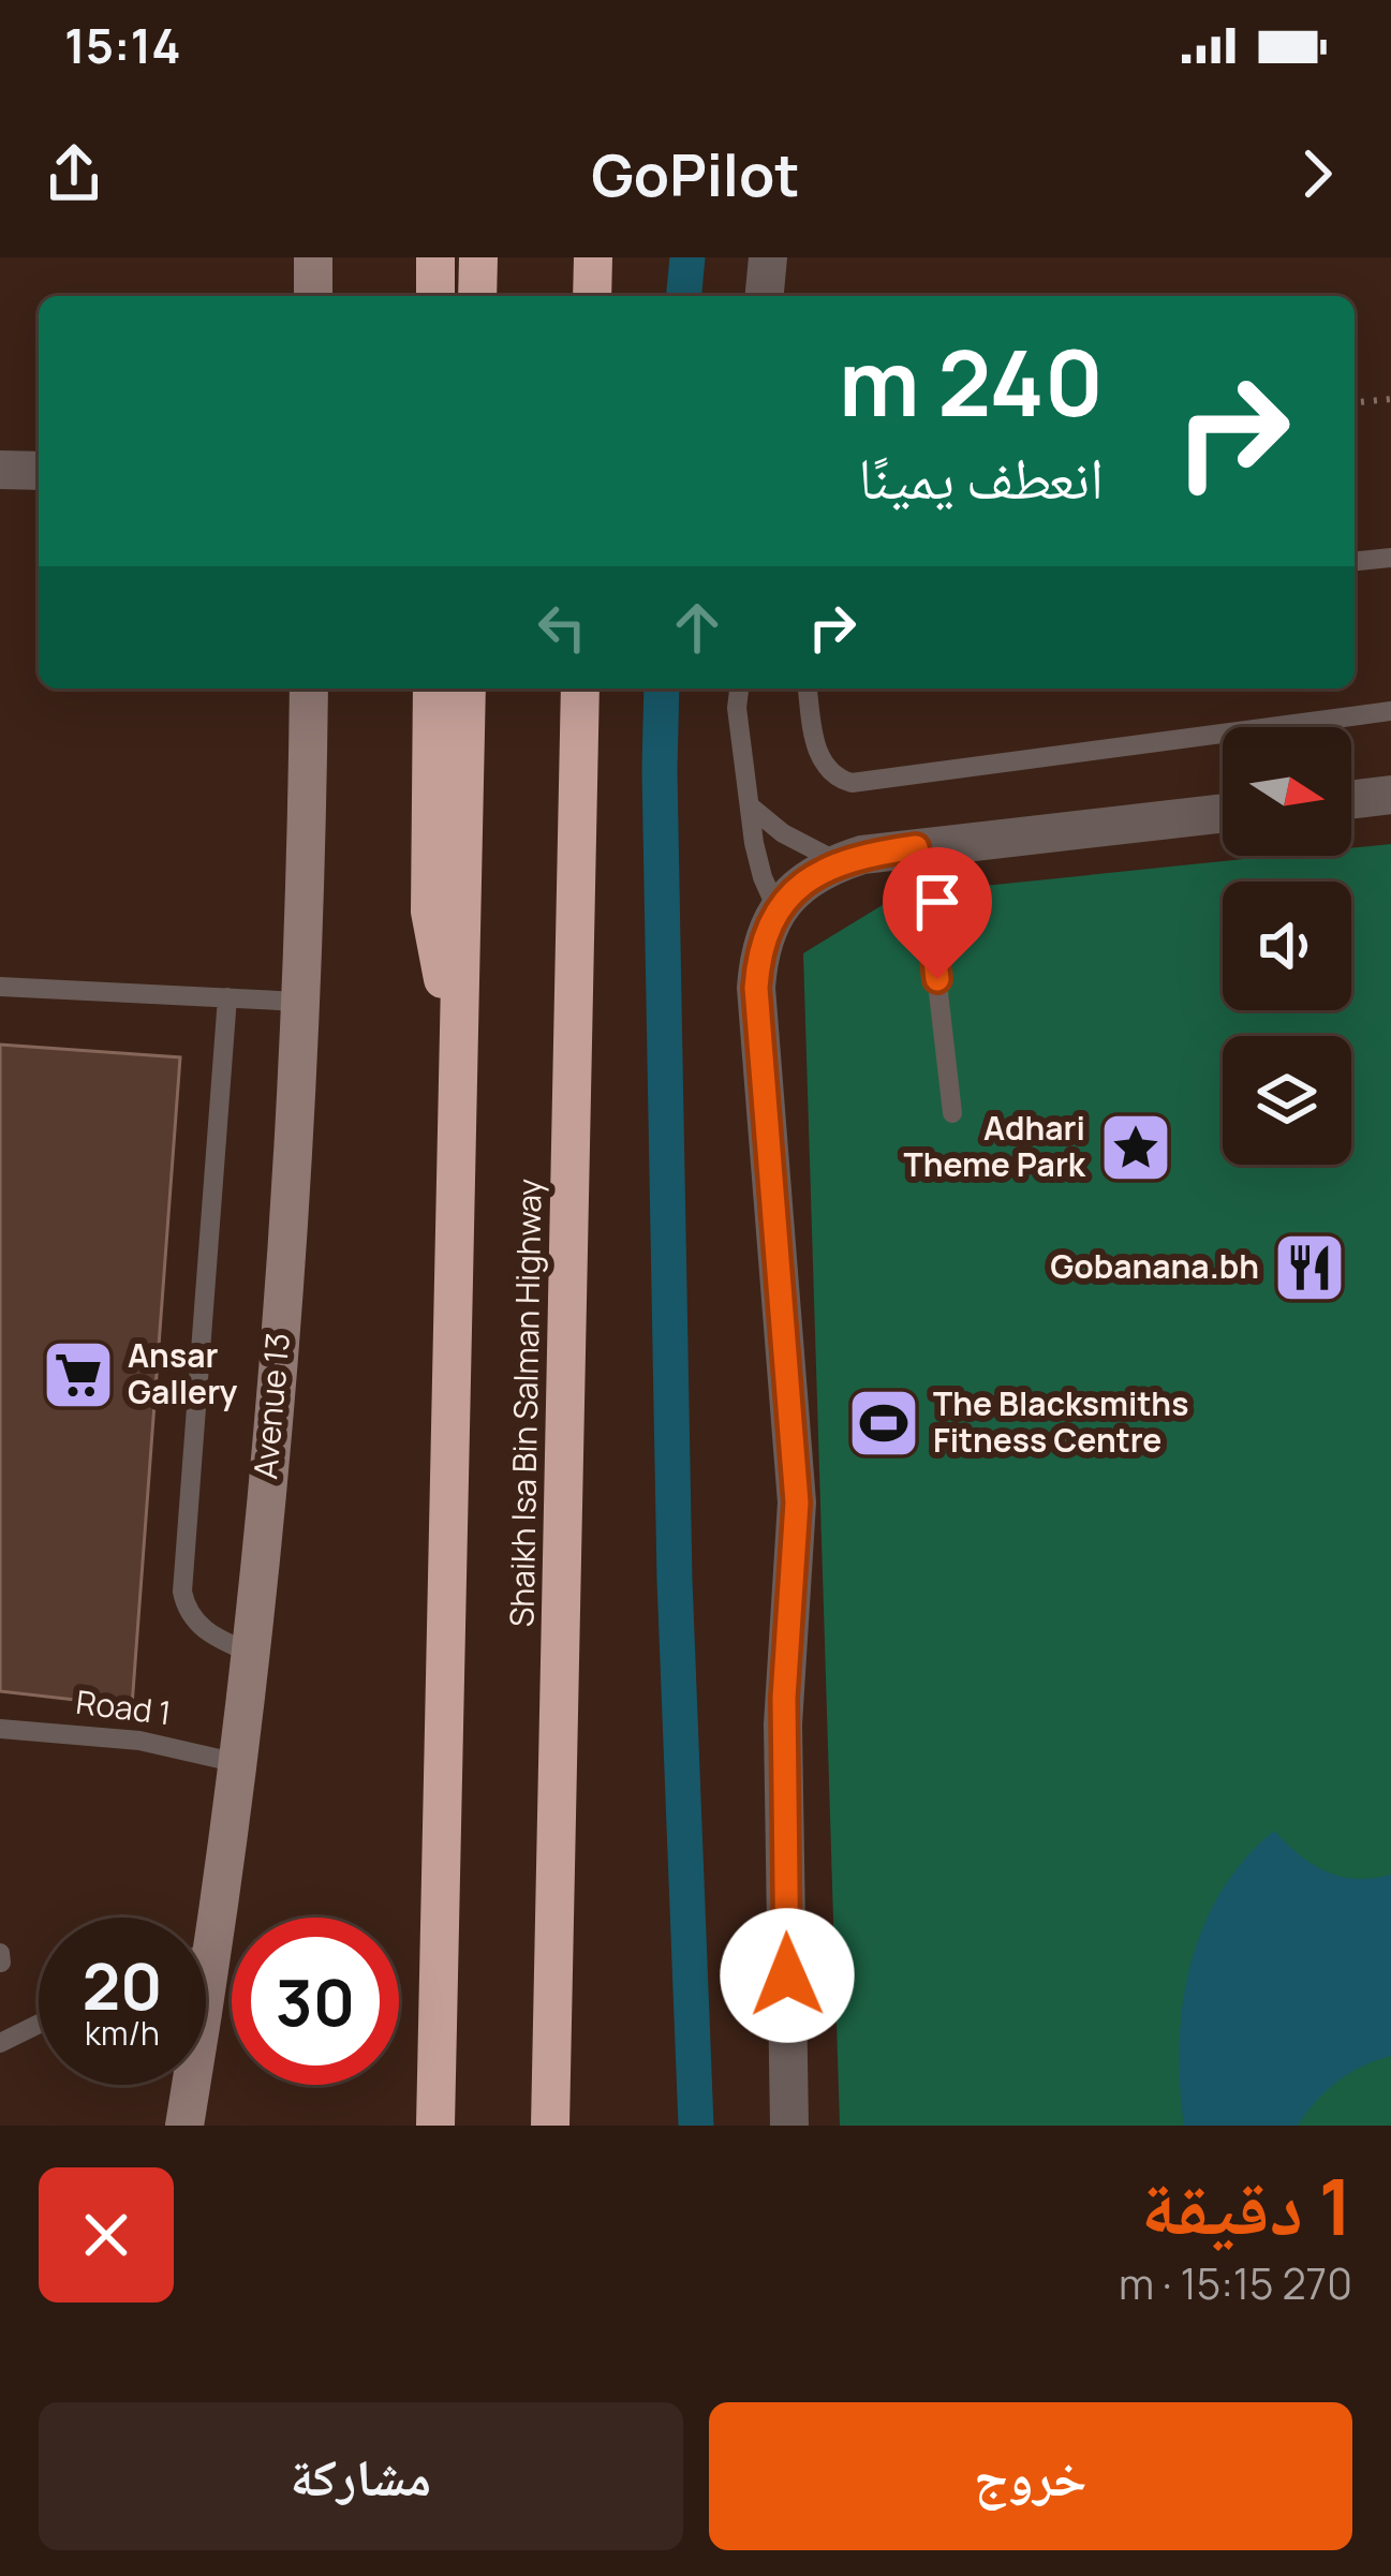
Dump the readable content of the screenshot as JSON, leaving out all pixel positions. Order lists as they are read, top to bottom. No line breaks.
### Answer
{"streets":{"highway":["Shaikh Isa Bin Salman Highway"],"street":["Avenue 13"],"lane":["Road 1"]},"crossings":[["Avenue 13","Road 1"]],"places":{"place":["Adhari Theme Park"],"restaurant":["Gobanana.bh"],"supermarket":["Ansar Gallery"],"sports":["The Blacksmiths Fitness Centre"]},"north":"right","page":{"status":"15:14","header":"GoPilot","turn":["240 m","انعطف يمينًا"],"speed":"20 km/h","limit":"30","heading":["1 دقيقة","270 m · 15:15"],"buttons":["خروج","مشاركة"]}}
